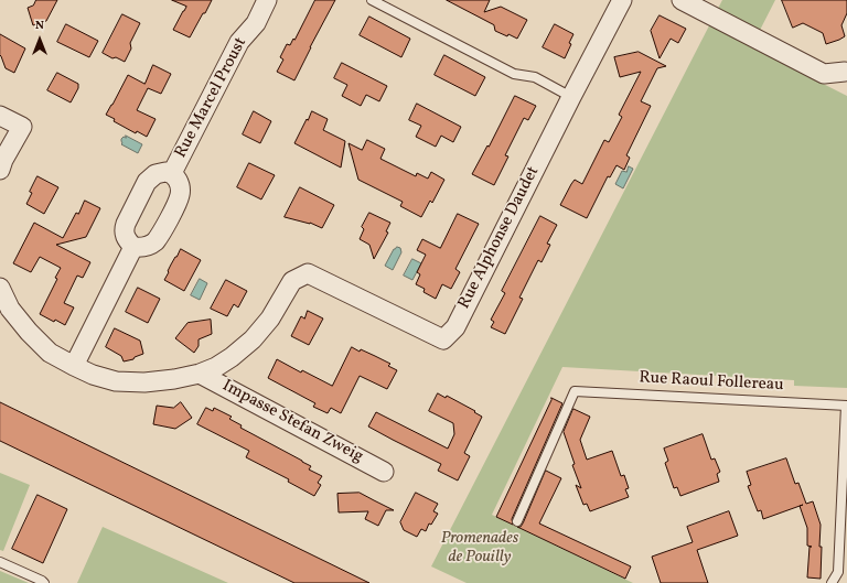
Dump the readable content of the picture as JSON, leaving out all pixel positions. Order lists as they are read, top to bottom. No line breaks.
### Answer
{"streets":{"street":["Rue Marcel Proust","Rue Alphonse Daudet","Impasse Stefan Zweig"],"lane":["Rue Raoul Follereau"]},"crossings":[["Rue Alphonse Daudet","Impasse Stefan Zweig"]],"parks":["Promenades de Pouilly"],"north":"top"}
